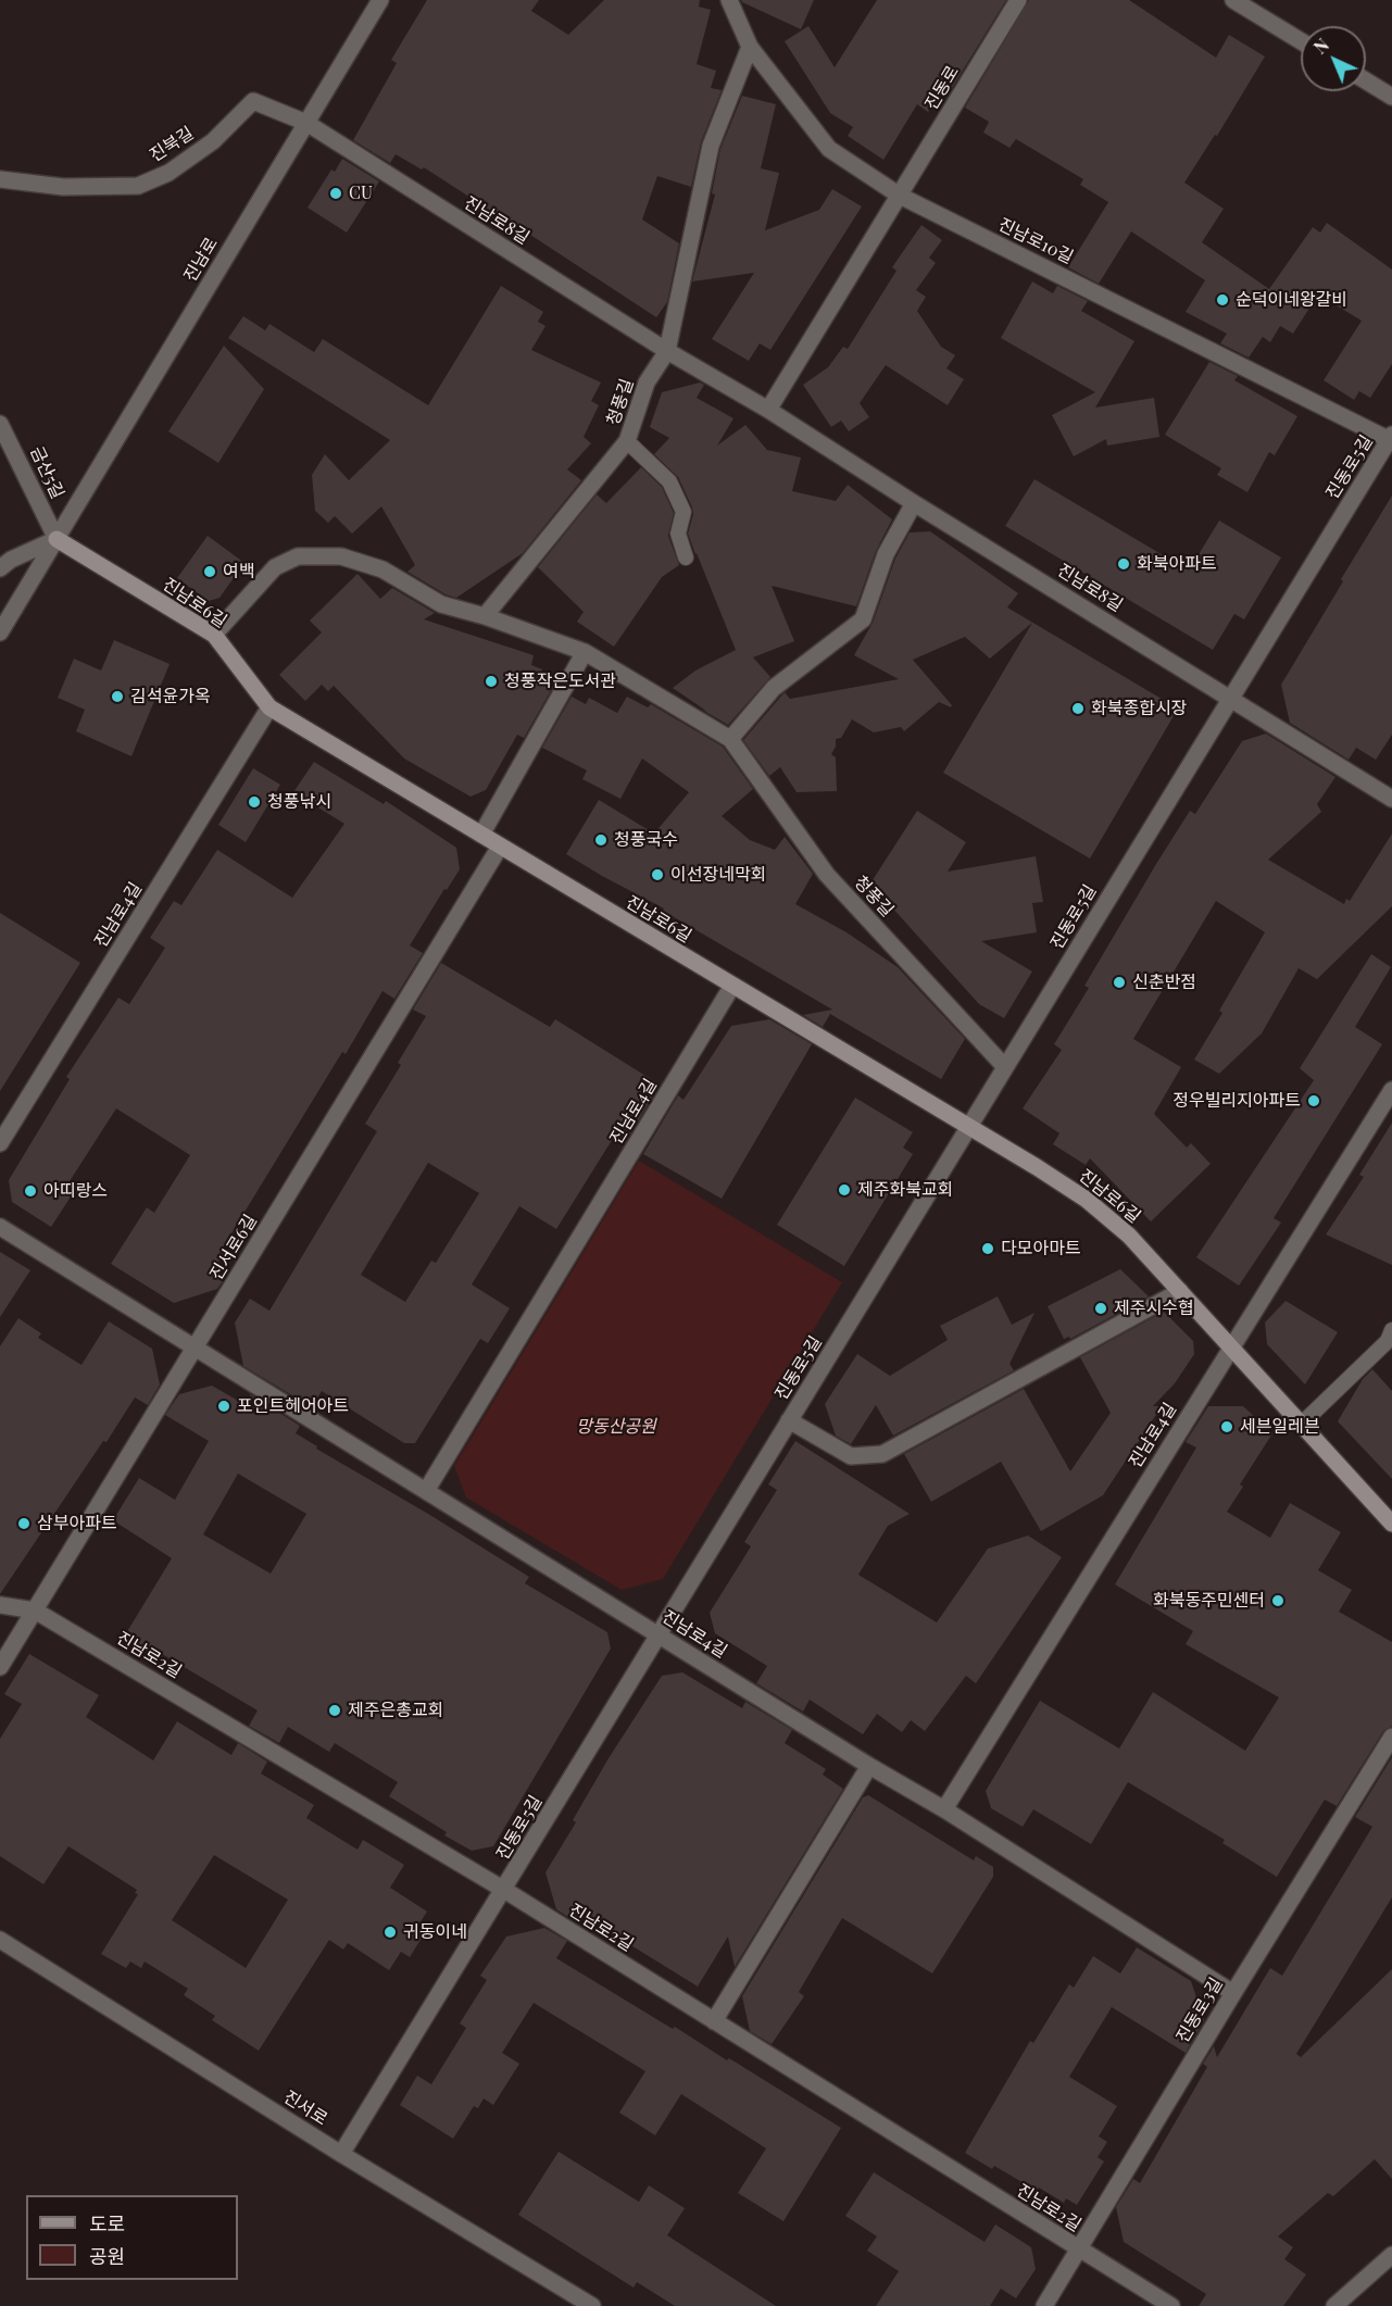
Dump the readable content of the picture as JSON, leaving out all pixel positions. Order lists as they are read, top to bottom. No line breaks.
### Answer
{"streets":{"street":["진동로","진북길","진남로8길","진남로10길","진남로","청풍길","진동로5길","금산5길","진남로6길","진남로4길","진서로6길","진남로2길","진동로3길","진서로"]},"crossings":[["진동로","진남로10길"],["진북길","진남로8길"],["진북길","진남로"],["진남로8길","진남로"],["진남로8길","청풍길"],["진남로8길","진동로5길"],["진남로10길","진동로5길"],["진남로","금산5길"],["진남로","진남로6길"],["청풍길","진동로5길"],["청풍길","진남로6길"],["진동로5길","진남로6길"],["진동로5길","진남로4길"],["진동로5길","진남로2길"],["진동로5길","진서로"],["금산5길","진남로6길"],["진남로6길","진남로4길"],["진남로6길","진서로6길"],["진남로4길","진서로6길"],["진남로4길","진동로3길"],["진서로6길","진남로2길"],["진남로2길","진동로3길"]],"parks":["망동산공원"],"places":["CU","순덕이네왕갈비","화북아파트","여백","청풍작은도서관","김석윤가옥","화북종합시장","청풍낚시","청풍국수","이선장네막회","신춘반점","정우빌리지아파트","제주화북교회","아띠랑스","다모아마트","제주시수협","포인트헤어아트","세븐일레븐","삼부아파트","화북동주민센터","제주은총교회","귀동이네"],"legend":["도로","공원"],"north":"top left"}
